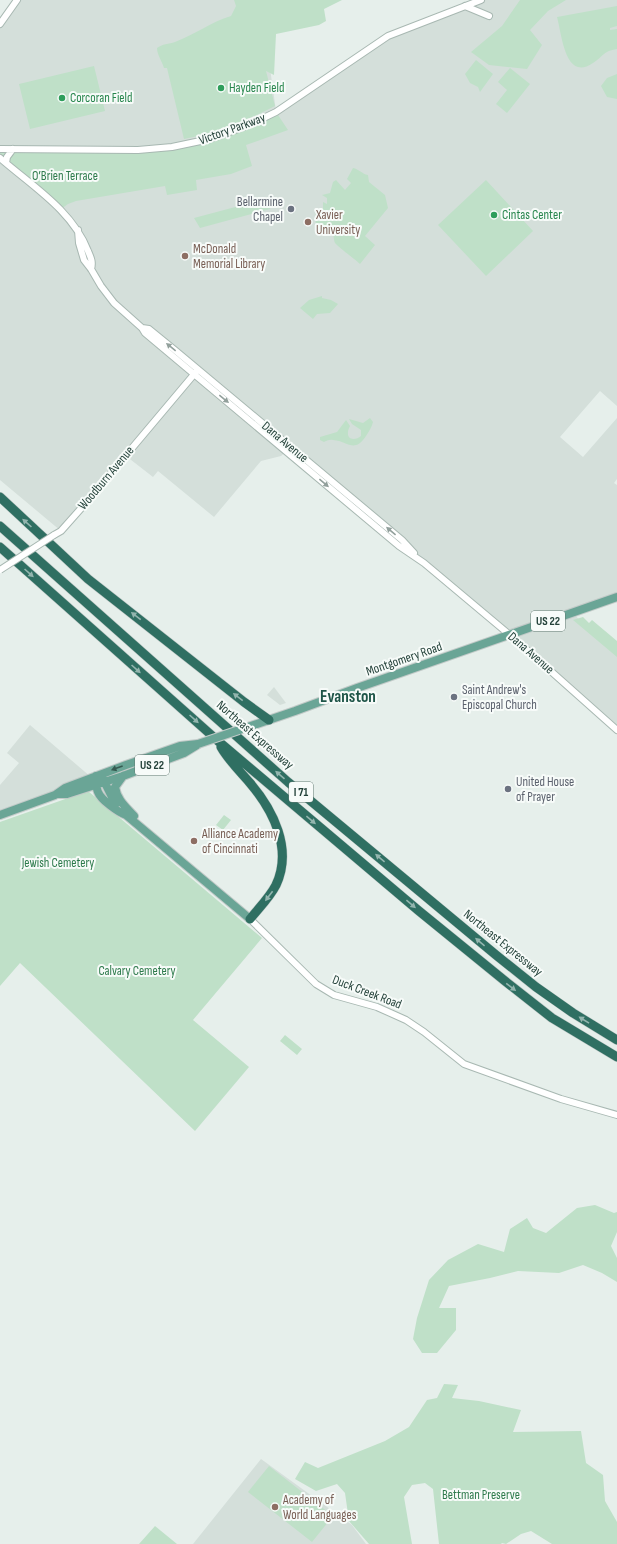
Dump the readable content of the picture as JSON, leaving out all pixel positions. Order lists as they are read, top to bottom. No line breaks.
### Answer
{"streets":{"highway":["Northeast Expressway","I 71"],"main road":["US 22","Montgomery Road","Duck Creek Road"],"street":["Victory Parkway","Dana Avenue","Woodburn Avenue"]},"crossings":[["Dana Avenue","Woodburn Avenue"],["Dana Avenue","Montgomery Road"],["Montgomery Road","Duck Creek Road"]],"districts":["Evanston"],"parks":["O’Brien Terrace","Jewish Cemetery","Calvary Cemetery","Bettman Preserve"],"places":["Hayden Field","Corcoran Field","Bellarmine Chapel","Cintas Center","Xavier University","McDonald Memorial Library","Saint Andrew's Episcopal Church","United House of Prayer","Alliance Academy of Cincinnati","Academy of World Languages"]}
